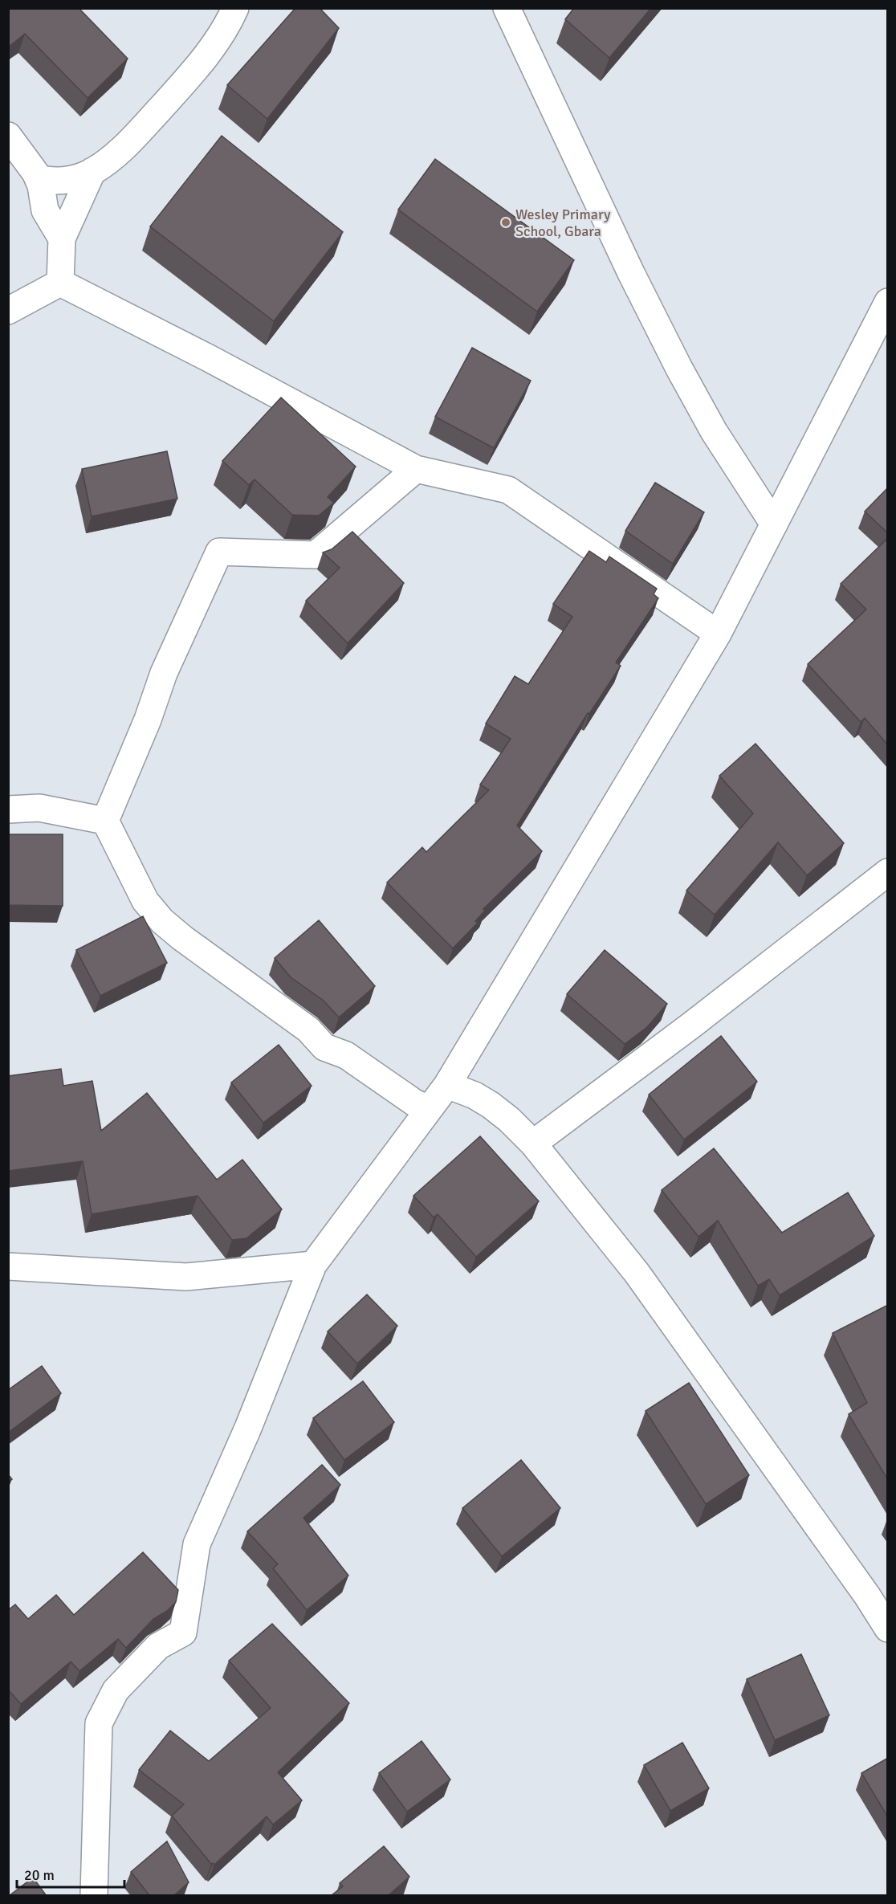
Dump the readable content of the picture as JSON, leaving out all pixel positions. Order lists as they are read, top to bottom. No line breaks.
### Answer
{"places":["Wesley Primary School, Gbara"],"scale_bar":"20 m"}
